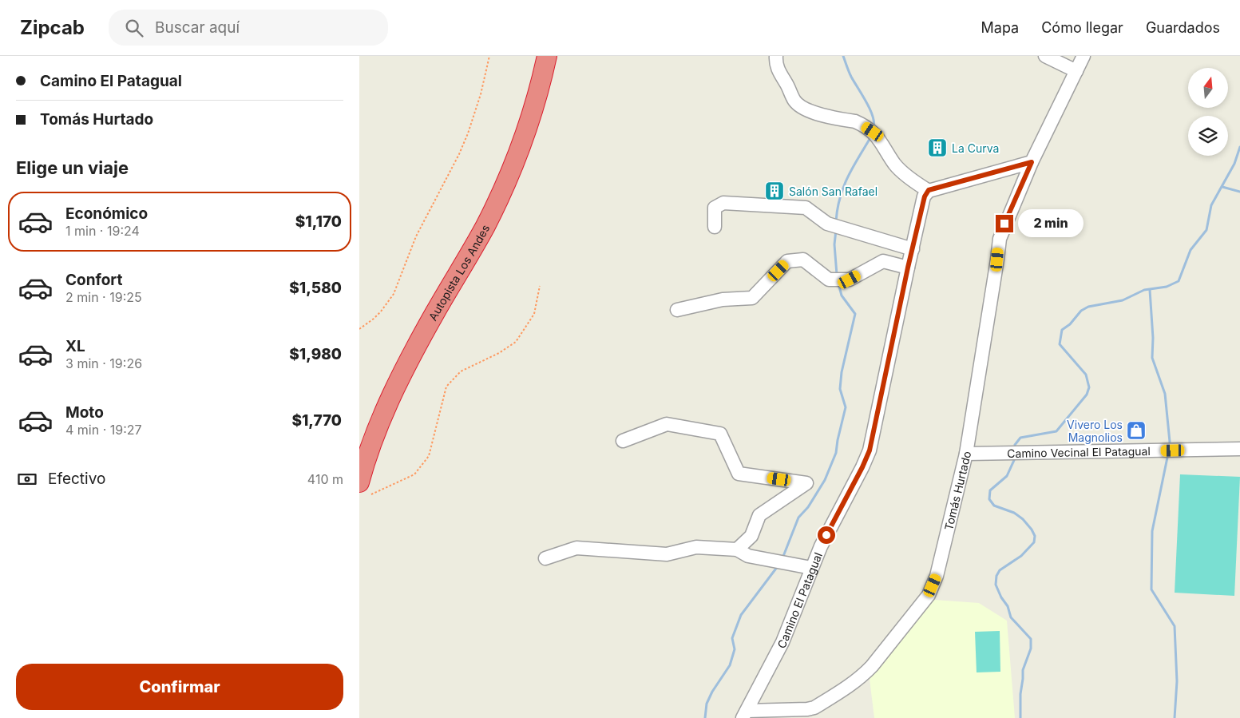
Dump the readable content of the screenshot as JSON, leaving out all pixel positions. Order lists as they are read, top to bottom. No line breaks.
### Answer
{"streets":{"highway":["Autopista Los Andes"],"street":["Camino Vecinal El Patagual","Tomás Hurtado","Camino El Patagual"]},"crossings":[["Camino Vecinal El Patagual","Tomás Hurtado"],["Tomás Hurtado","Camino El Patagual"]],"places":{"building":["La Curva","Salón San Rafael"],"shop":["Vivero Los Magnolios"]},"north":"top","page":{"header":"Zipcab","search":"Buscar aquí","nav":["Mapa","Cómo llegar","Guardados"],"banner":["Camino El Patagual","Tomás Hurtado"],"heading":"Elige un viaje","list":[{"name":"Económico","note":"1 min · 19:24","value":"$1,170"},{"name":"Confort","note":"2 min · 19:25","value":"$1,580"},{"name":"XL","note":"3 min · 19:26","value":"$1,980"},{"name":"Moto","note":"4 min · 19:27","value":"$1,770"}],"bubble":"2 min","pay":["Efectivo","410 m"],"buttons":"Confirmar"}}
